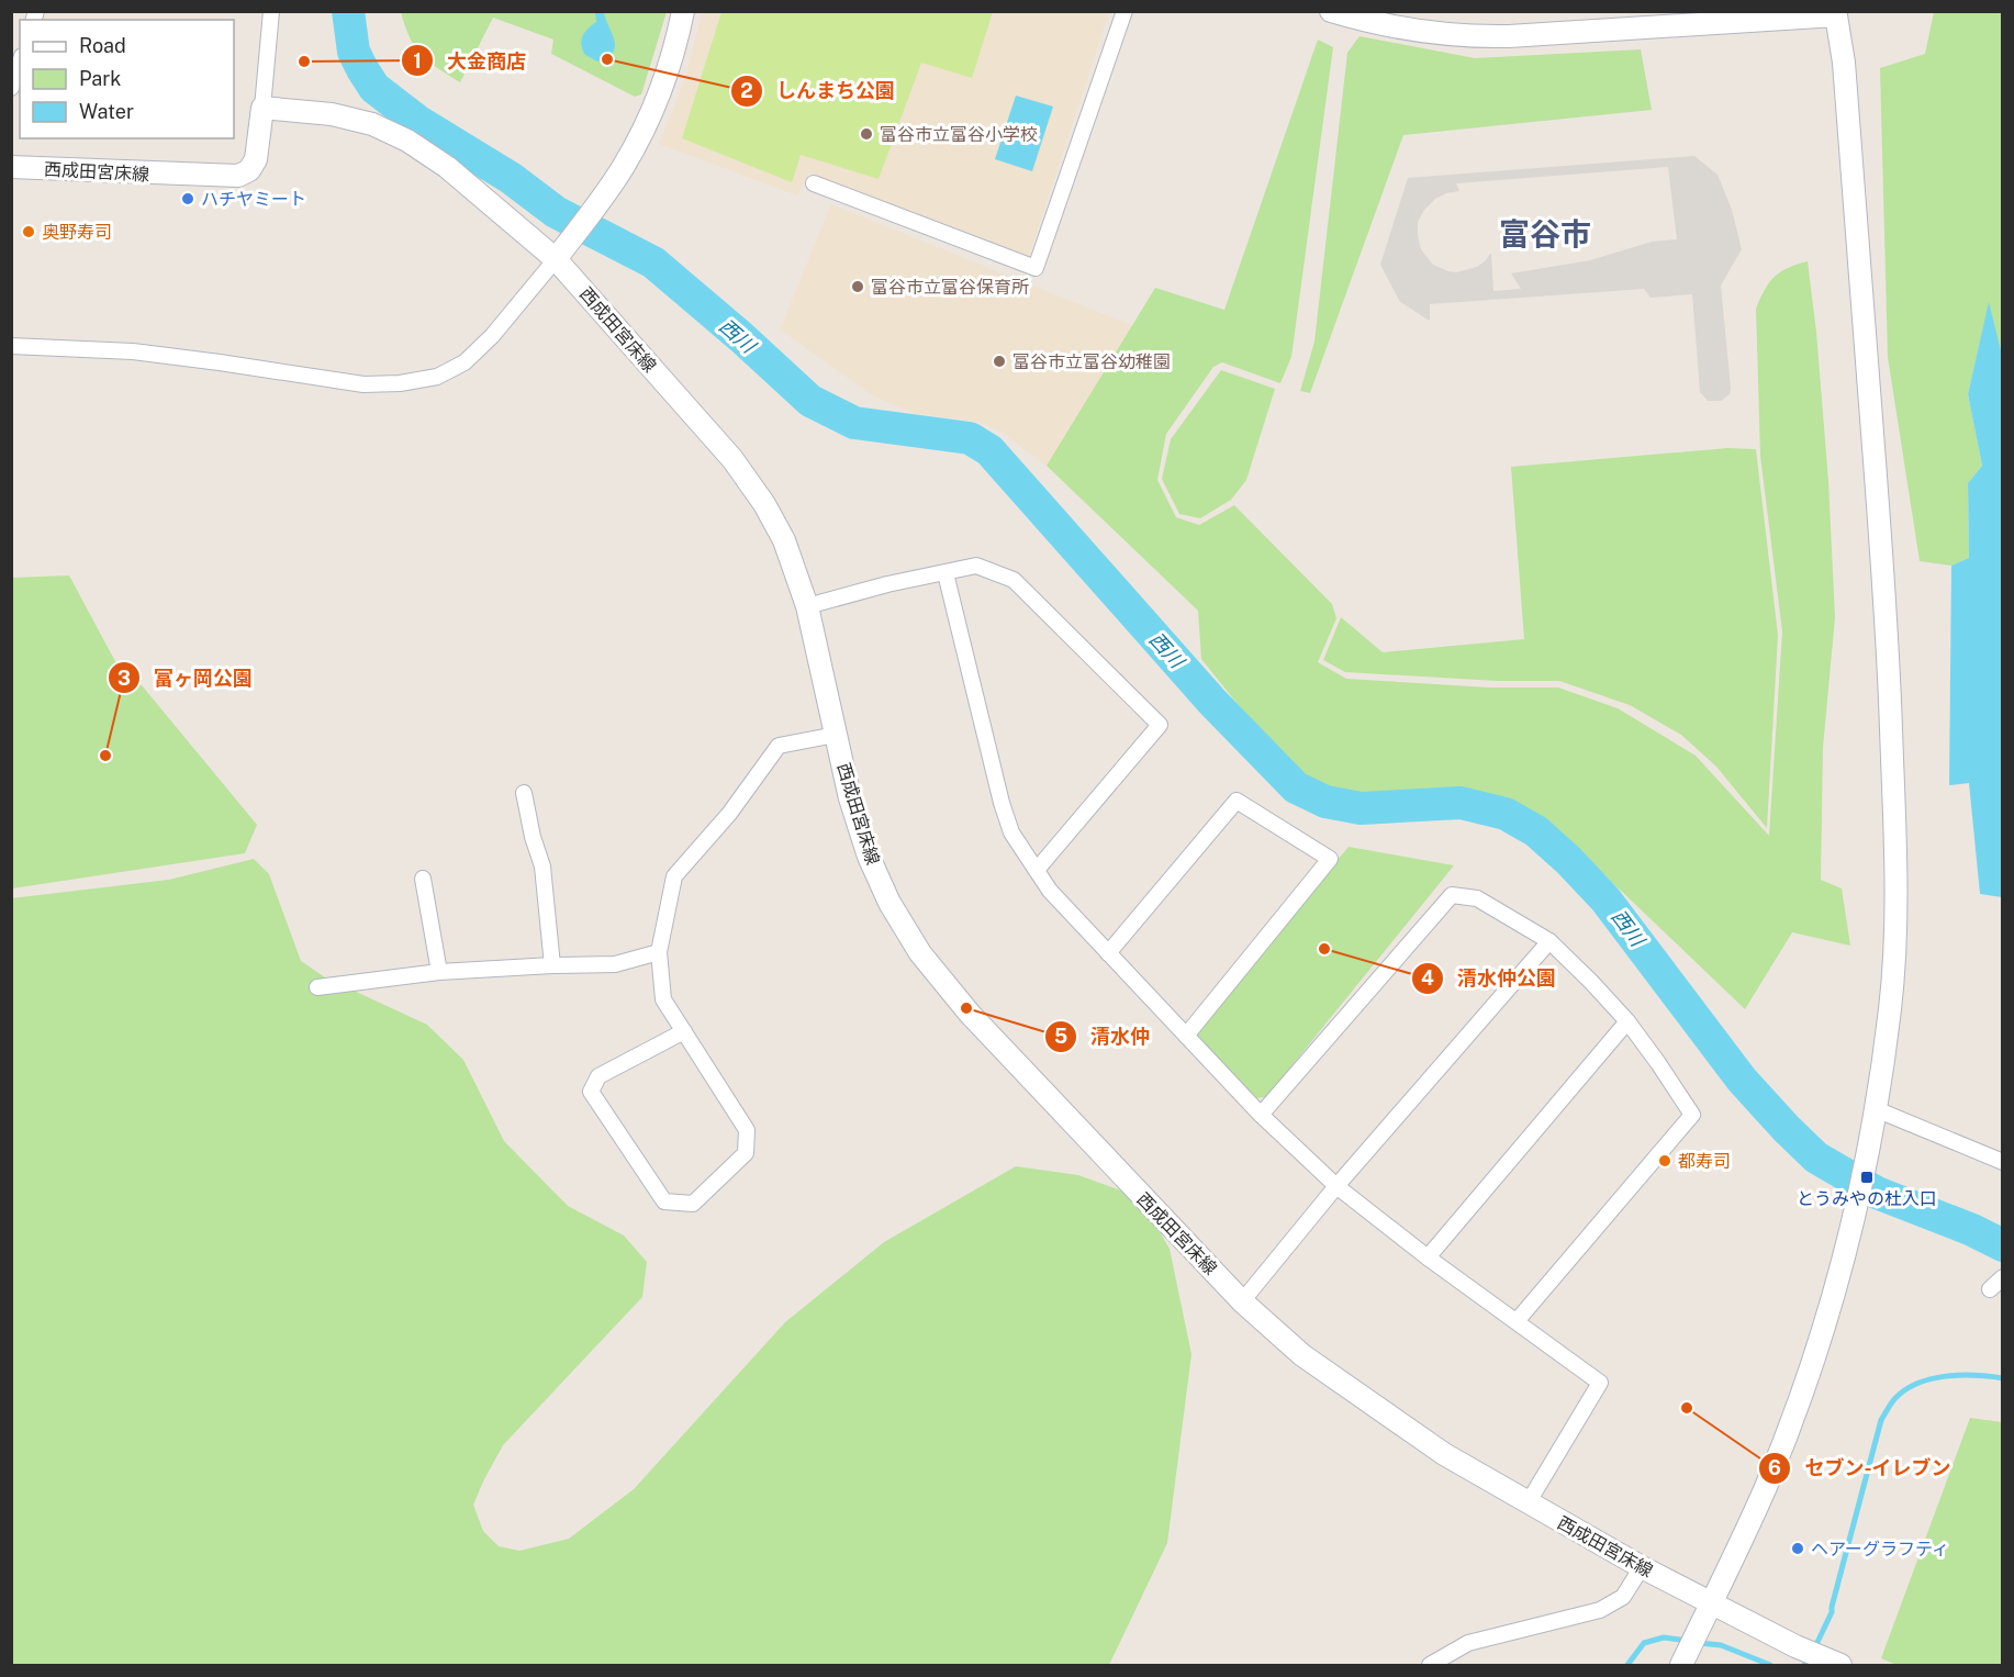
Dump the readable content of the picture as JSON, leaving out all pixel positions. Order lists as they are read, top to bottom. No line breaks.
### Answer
{"streets":{"main road":["西成田宮床線"]},"districts":["富谷市"],"water":["西川"],"places":{"other":["しんまち公園","大金商店","富谷市立富谷小学校","ハチヤミート","奥野寿司","富谷市立富谷保育所","富谷市立富谷幼稚園","富ヶ岡公園","清水仲公園","清水仲","都寿司","セブン-イレブン","ヘアーグラフティ"],"transit":["とうみやの杜入口"]},"legend":["Road","Park","Water"]}
